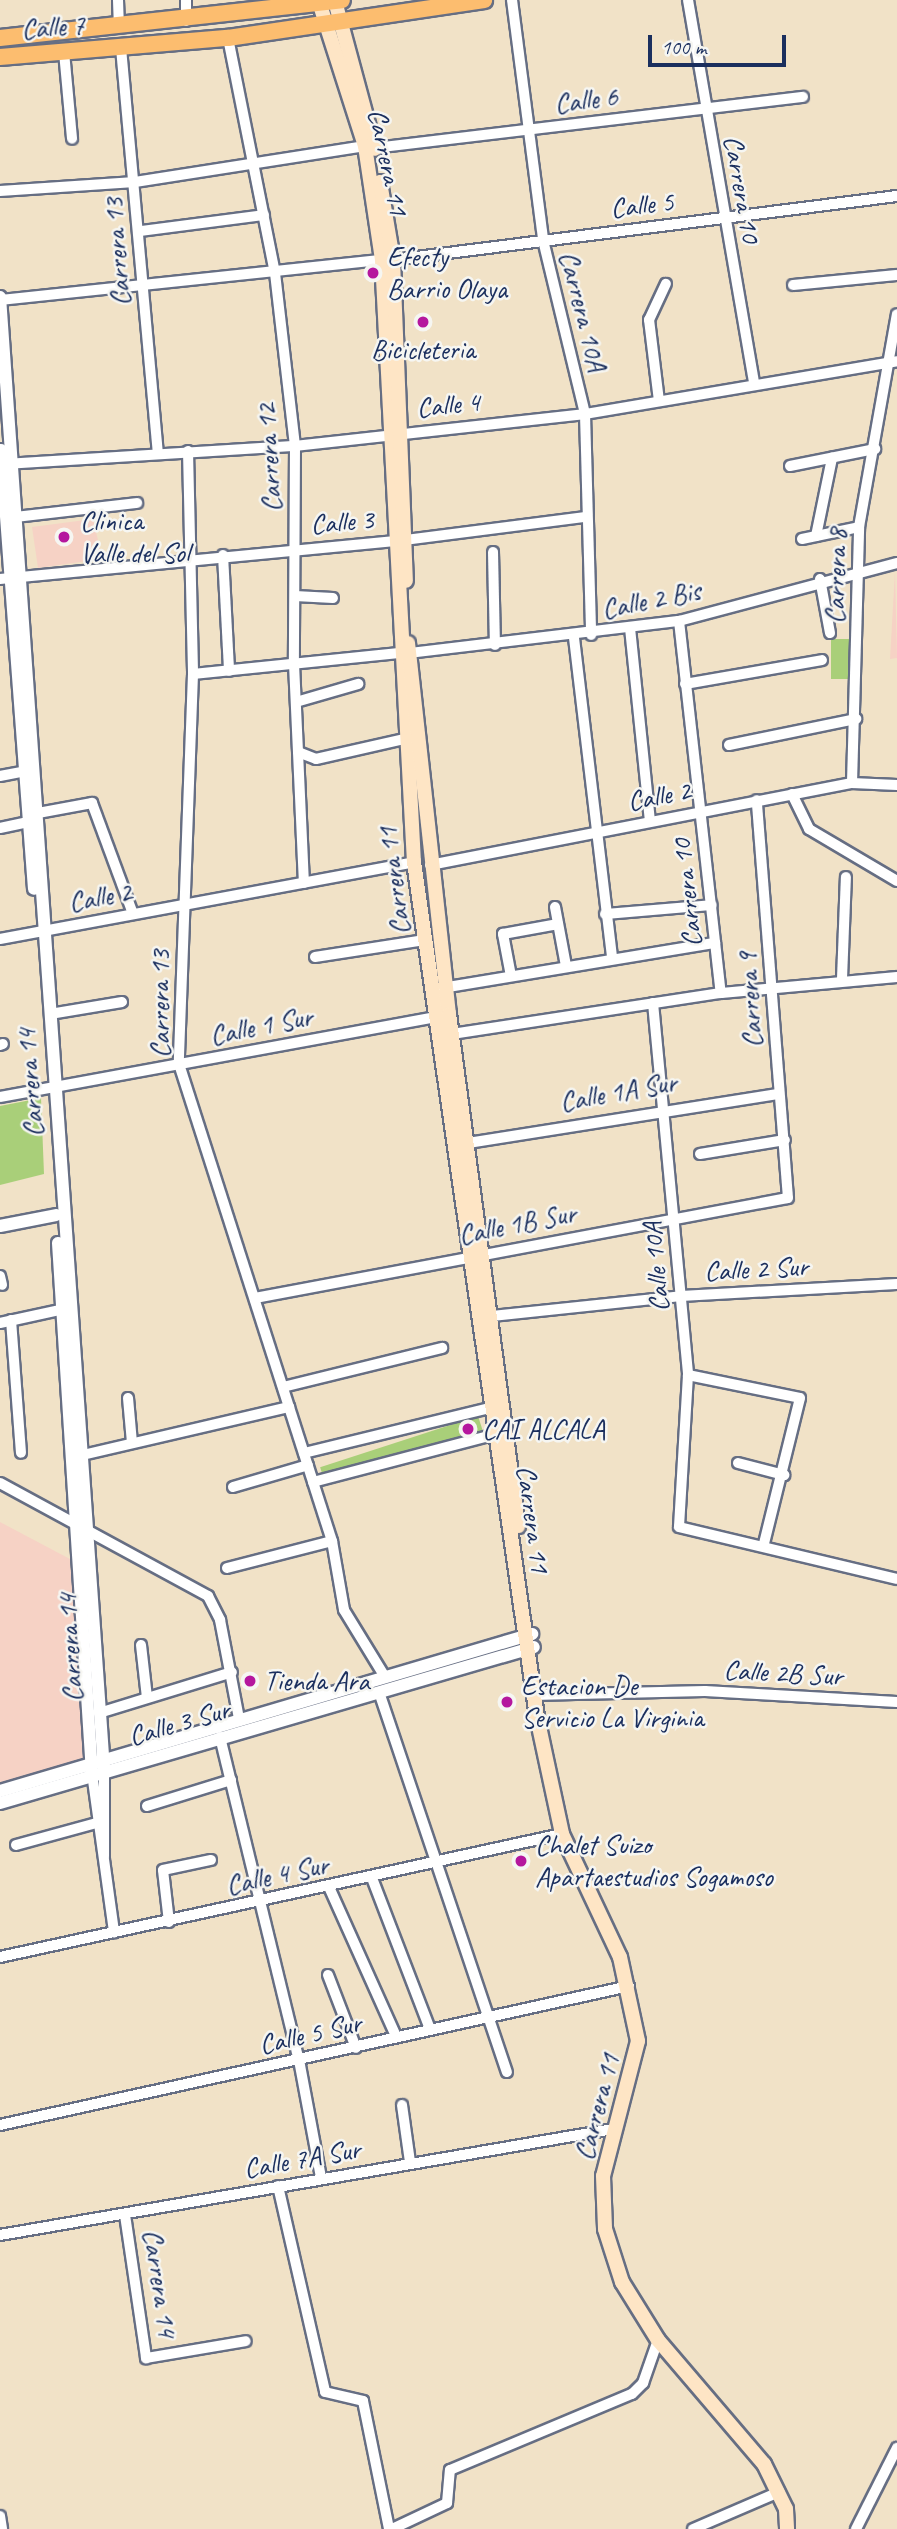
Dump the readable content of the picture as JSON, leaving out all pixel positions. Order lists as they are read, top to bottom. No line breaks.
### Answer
{"streets":{"main road":["Calle 7","Carrera 11"],"street":["Calle 6","Carrera 10","Calle 5","Carrera 13","Carrera 10A","Calle 4","Carrera 12","Calle 3","Carrera 8","Calle 2 Bis","Calle 2","Carrera 9","Calle 1 Sur","Carrera 14","Calle 1A Sur","Calle 1B Sur","Calle 10A","Calle 2 Sur","Calle 2B Sur","Calle 3 Sur","Calle 4 Sur","Calle 5 Sur","Calle 7A Sur"]},"crossings":[["Calle 7","Carrera 11"],["Calle 7","Carrera 13"],["Calle 7","Carrera 12"],["Calle 6","Carrera 11"],["Calle 6","Carrera 10"],["Calle 6","Carrera 13"],["Calle 6","Carrera 10A"],["Calle 6","Carrera 12"],["Carrera 11","Calle 5"],["Carrera 11","Calle 4"],["Carrera 11","Calle 3"],["Carrera 11","Calle 2 Bis"],["Carrera 11","Calle 2"],["Carrera 11","Calle 1 Sur"],["Carrera 11","Calle 1A Sur"],["Carrera 11","Calle 1B Sur"],["Carrera 11","Calle 2 Sur"],["Carrera 11","Calle 2B Sur"],["Carrera 11","Calle 3 Sur"],["Carrera 11","Calle 4 Sur"],["Carrera 11","Calle 5 Sur"],["Carrera 11","Calle 7A Sur"],["Carrera 10","Calle 5"],["Carrera 10","Calle 4"],["Carrera 10","Calle 2 Bis"],["Carrera 10","Calle 2"],["Calle 5","Carrera 13"],["Calle 5","Carrera 10A"],["Calle 5","Carrera 12"],["Calle 5","Carrera 14"],["Carrera 13","Calle 4"],["Carrera 13","Calle 3"],["Carrera 13","Calle 2 Bis"],["Carrera 13","Calle 2"],["Carrera 13","Calle 1 Sur"],["Carrera 13","Calle 1B Sur"],["Carrera 13","Calle 3 Sur"],["Carrera 10A","Calle 4"],["Carrera 10A","Calle 3"],["Carrera 10A","Calle 2 Bis"],["Calle 4","Carrera 12"],["Calle 4","Carrera 8"],["Calle 4","Carrera 14"],["Carrera 12","Calle 3"],["Carrera 12","Calle 2 Bis"],["Carrera 12","Calle 2"],["Calle 3","Carrera 14"],["Carrera 8","Calle 2 Bis"],["Carrera 8","Calle 2"],["Calle 2","Carrera 9"],["Calle 2","Carrera 14"],["Carrera 9","Calle 1A Sur"],["Carrera 9","Calle 1B Sur"],["Calle 1 Sur","Carrera 14"],["Carrera 14","Calle 3 Sur"],["Carrera 14","Calle 4 Sur"],["Carrera 14","Calle 7A Sur"],["Calle 1A Sur","Calle 10A"],["Calle 1B Sur","Calle 10A"],["Calle 10A","Calle 2 Sur"]],"places":["Efecty Barrio Olaya","Bicicleteria","Clinica Valle del Sol","CAI ALCALA","Tienda Ara","Estacion De Servicio La Virginia","Chalet Suizo Apartaestudios Sogamoso"],"scale_bar":"100 m"}
